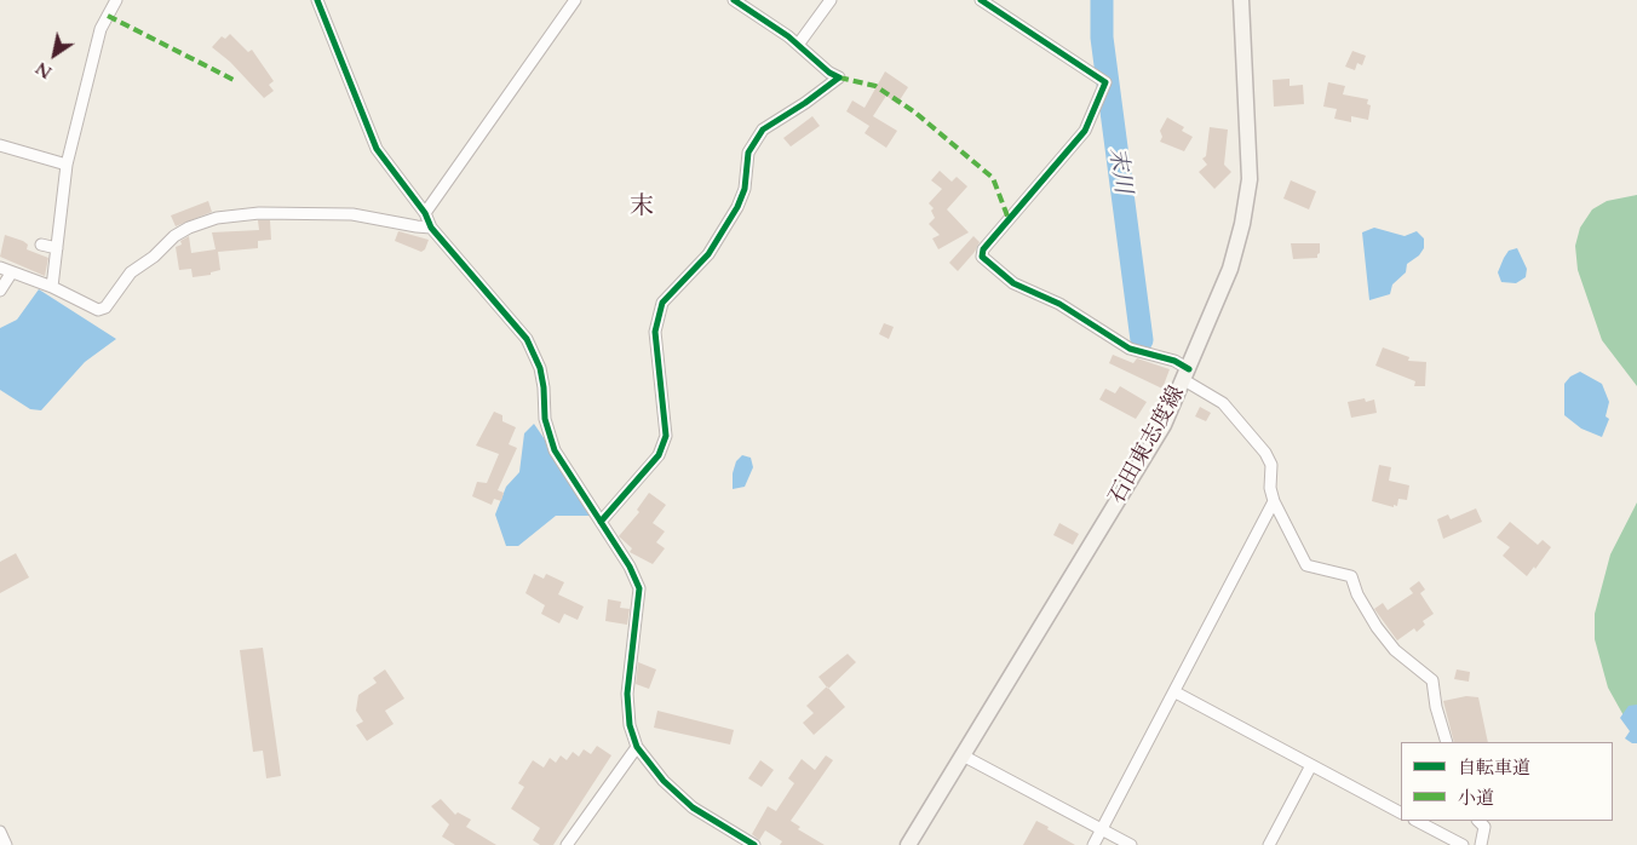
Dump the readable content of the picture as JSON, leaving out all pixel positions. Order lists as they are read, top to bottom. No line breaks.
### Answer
{"streets":{"main road":["石田東志度線"]},"districts":["末"],"water":["末川"],"legend":["自転車道","小道"],"north":"bottom left"}
